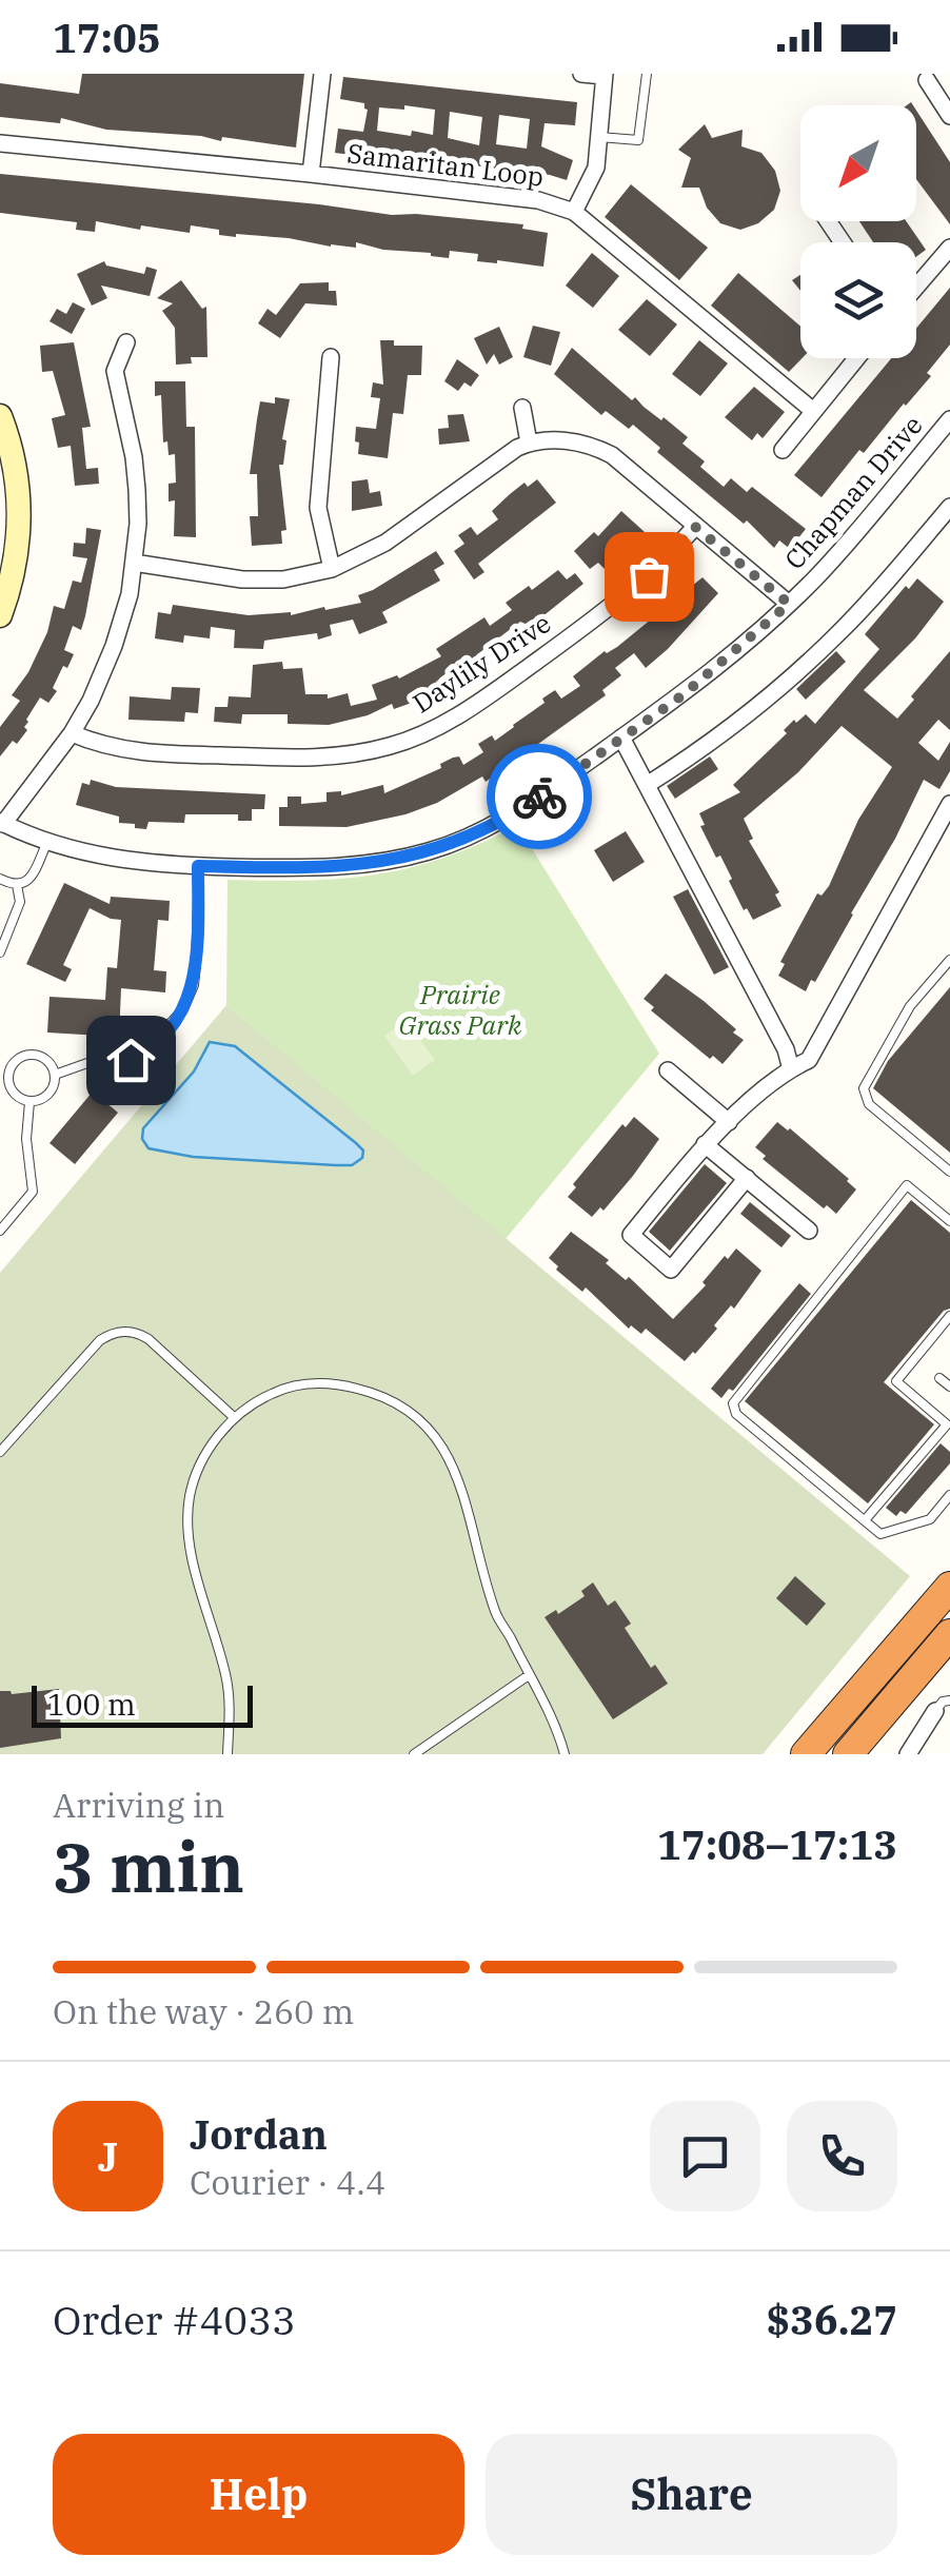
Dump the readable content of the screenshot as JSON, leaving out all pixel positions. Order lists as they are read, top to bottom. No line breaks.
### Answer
{"streets":{"street":["Samaritan Loop","Chapman Drive","Daylily Drive"]},"parks":["Prairie Grass Park"],"scale_bar":"100 m","north":"bottom left","page":{"status":"17:05","scale":"100 m","heading":["3 min","Arriving in","17:08–17:13"],"panel":["Jordan","Courier · 4.4","Order #4033","$36.27"],"bar":"On the way · 260 m","round":"J","buttons":["Help","Share"]}}
